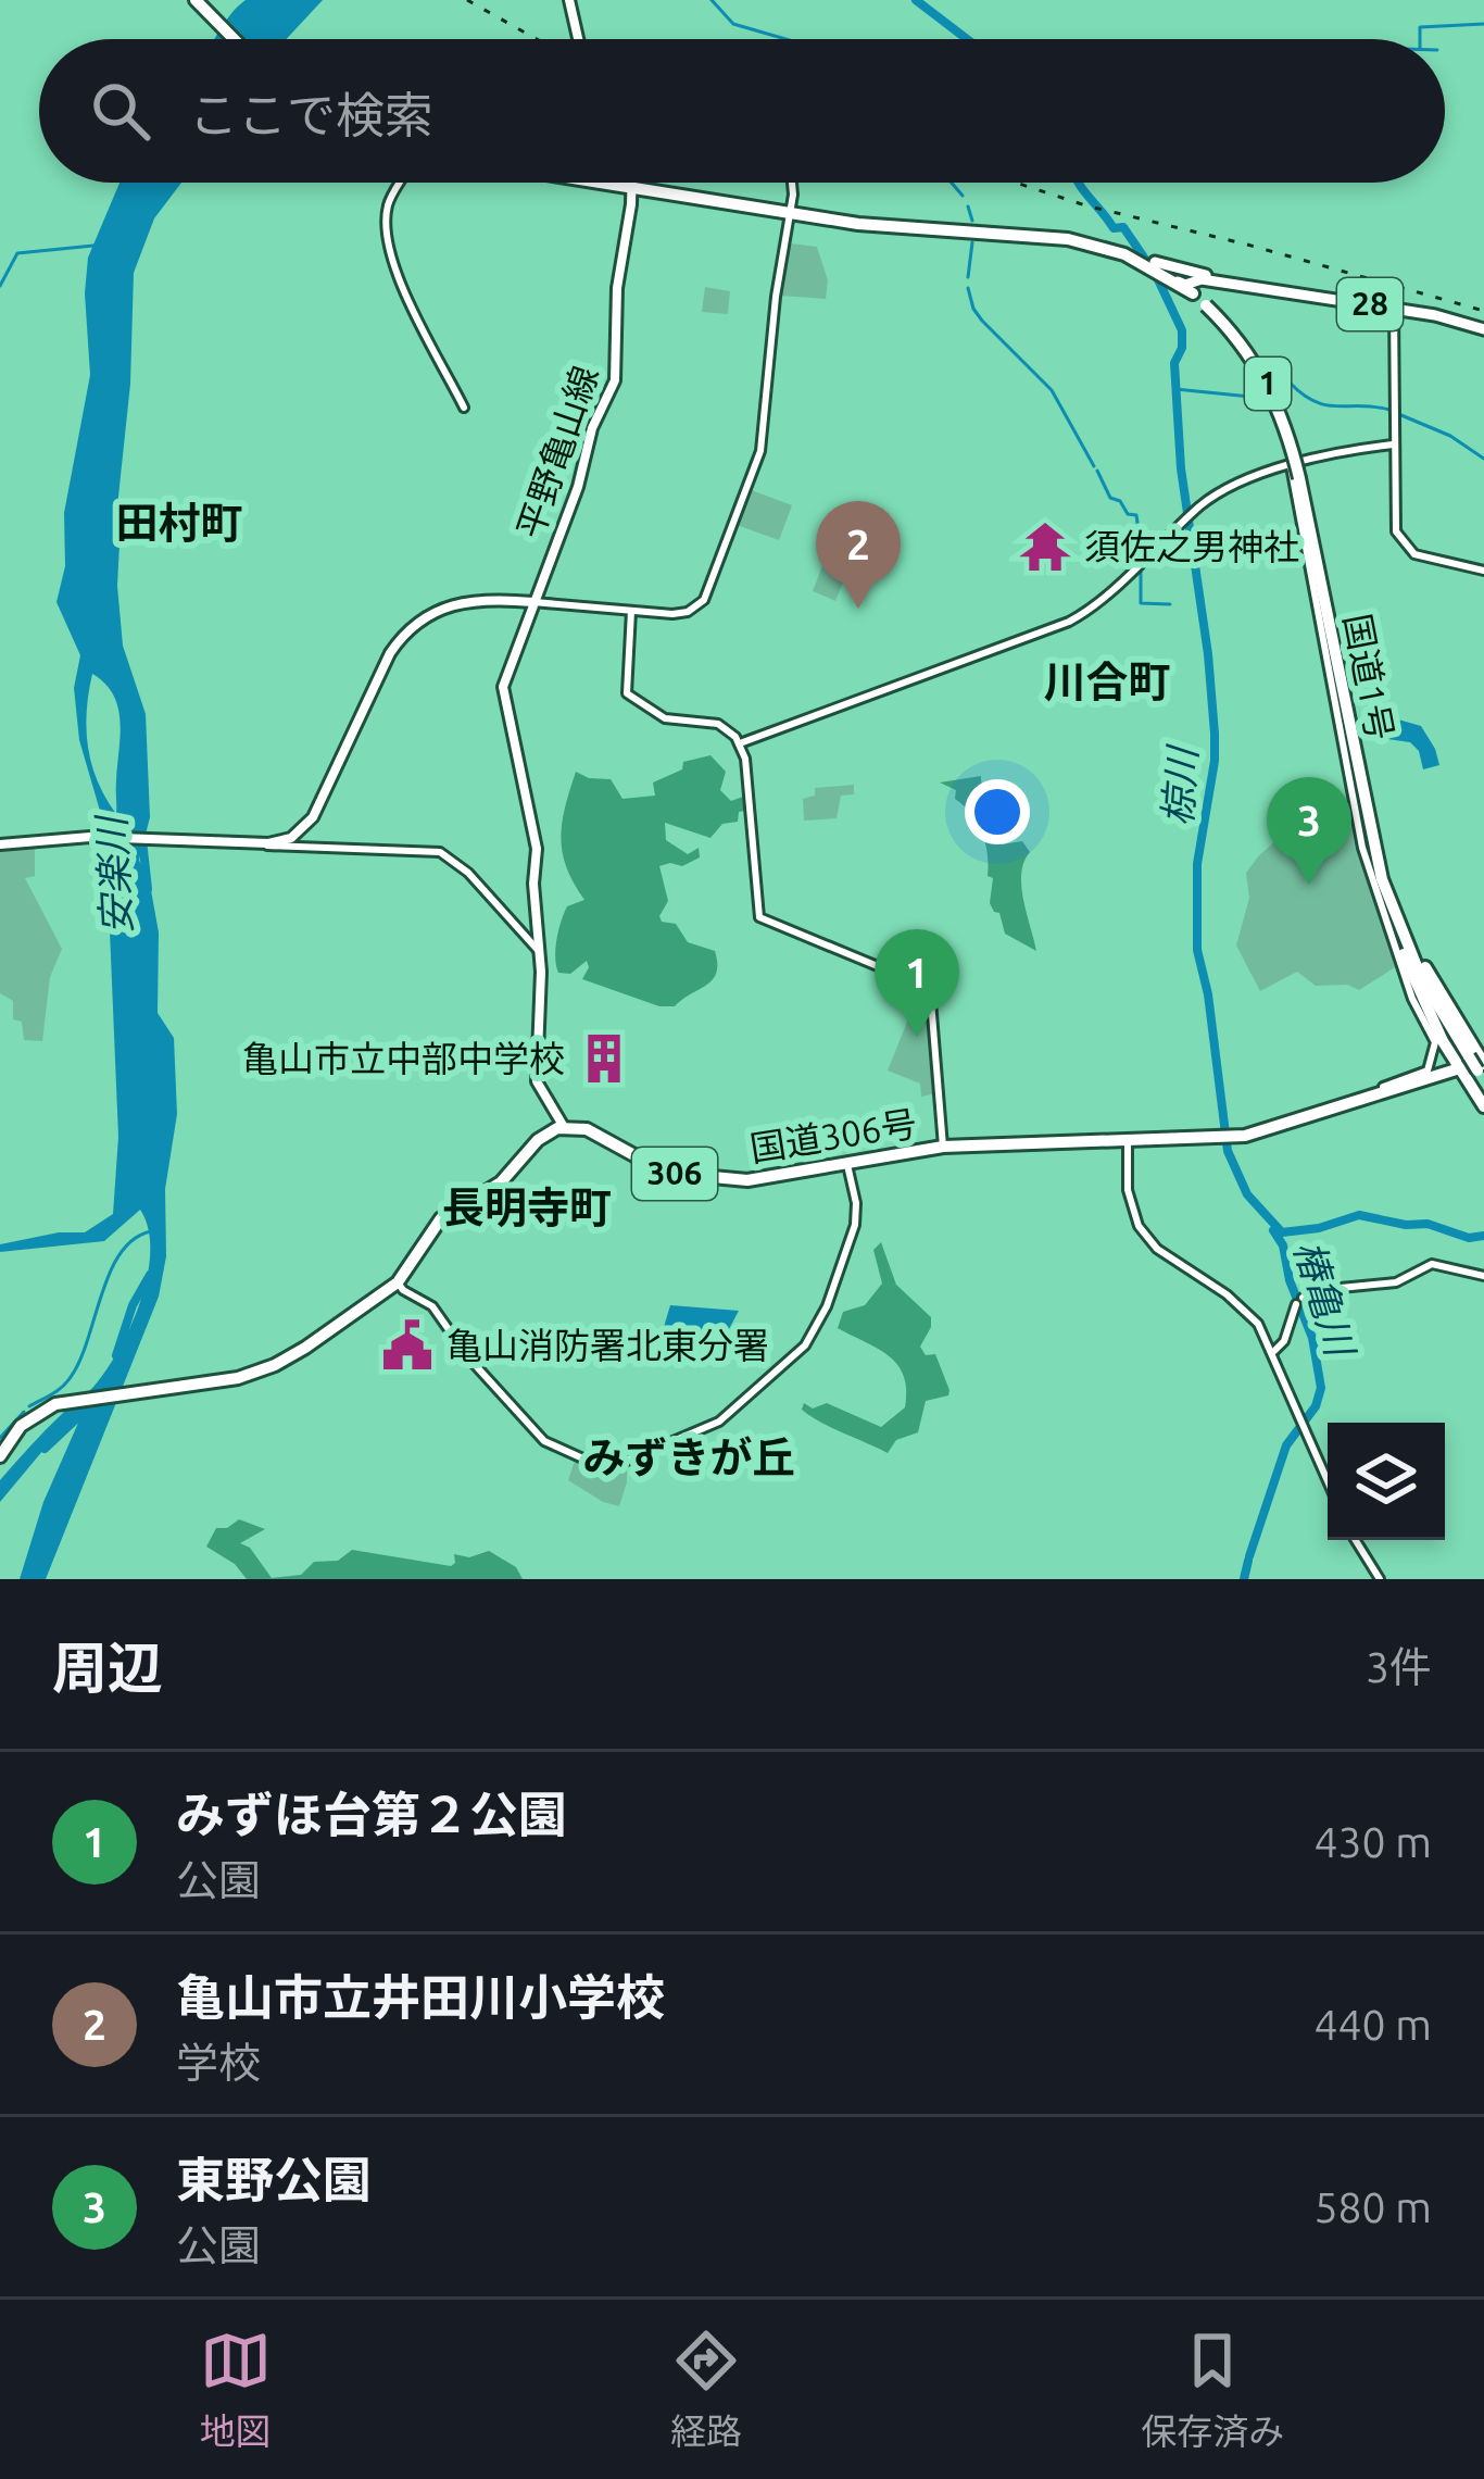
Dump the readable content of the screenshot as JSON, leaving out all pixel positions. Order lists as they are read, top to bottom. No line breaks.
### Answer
{"streets":{"highway":["1","国道1号","国道306号","306"],"main road":["28","平野亀山線"]},"crossings":[["28","国道1号"],["平野亀山線","国道1号"],["平野亀山線","国道306号"],["国道1号","国道306号"]],"districts":["田村町","川合町","長明寺町","みずきが丘"],"water":["椋川","安楽川","椿亀川"],"places":{"temple":["須佐之男神社"],"building":["亀山市立中部中学校"],"public building":["亀山消防署北東分署"]},"page":{"search":"ここで検索","pins":["2","3","1"],"heading":["周辺","3件"],"list":[{"mark":"1","name":"みずほ台第２公園","note":"公園","value":"430 m"},{"mark":"2","name":"亀山市立井田川小学校","note":"学校","value":"440 m"},{"mark":"3","name":"東野公園","note":"公園","value":"580 m"}],"nav":["地図","経路","保存済み"]}}
